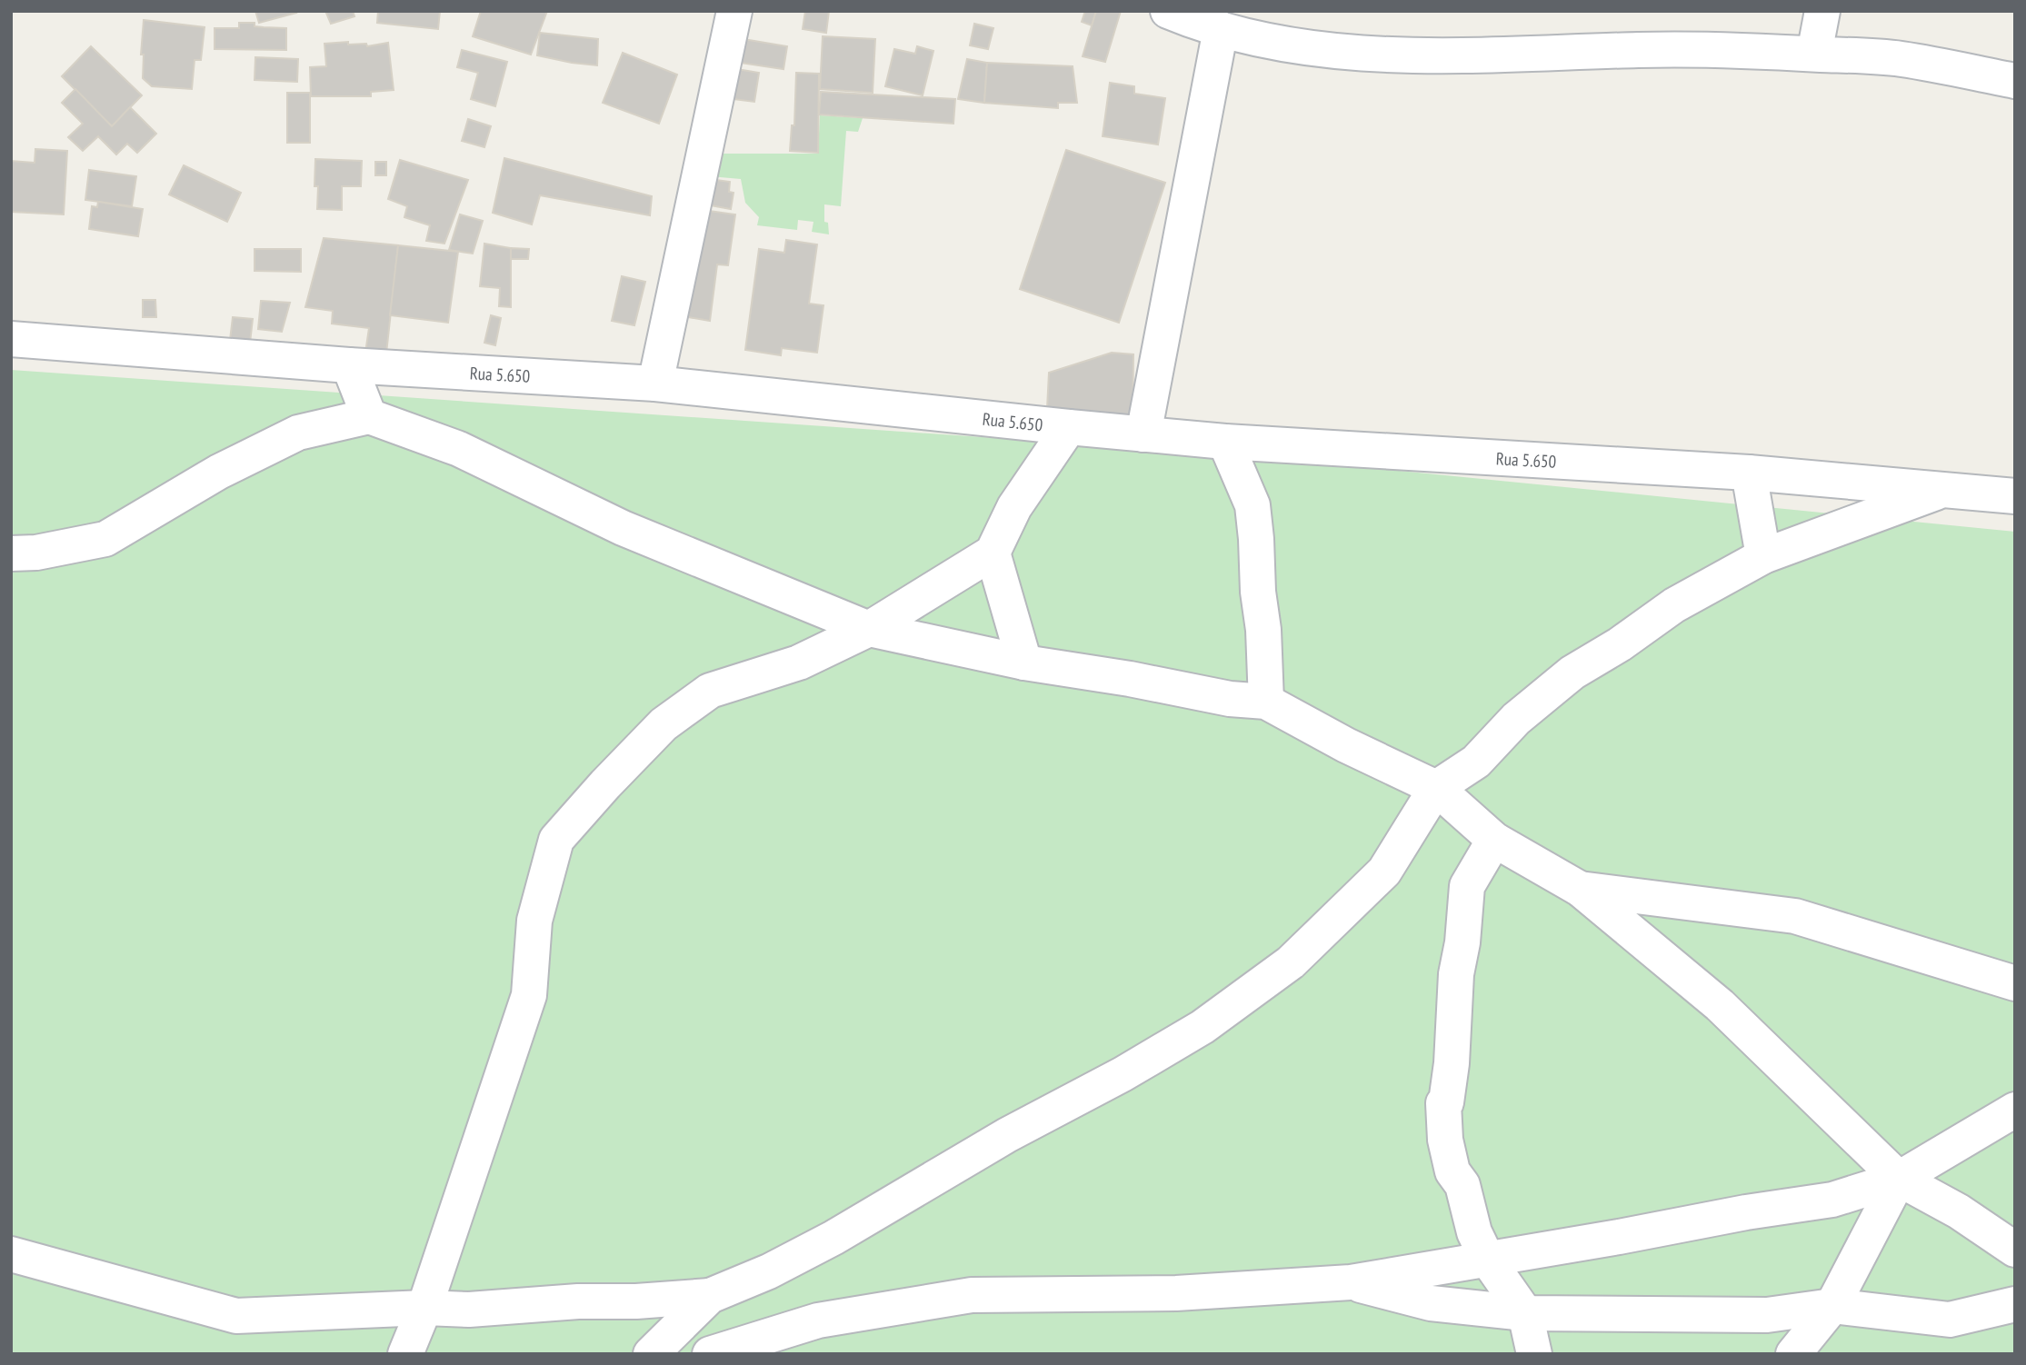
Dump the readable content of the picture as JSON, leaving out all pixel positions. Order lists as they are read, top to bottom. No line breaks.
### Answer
{"streets":{"street":["Rua 5.650"]}}
